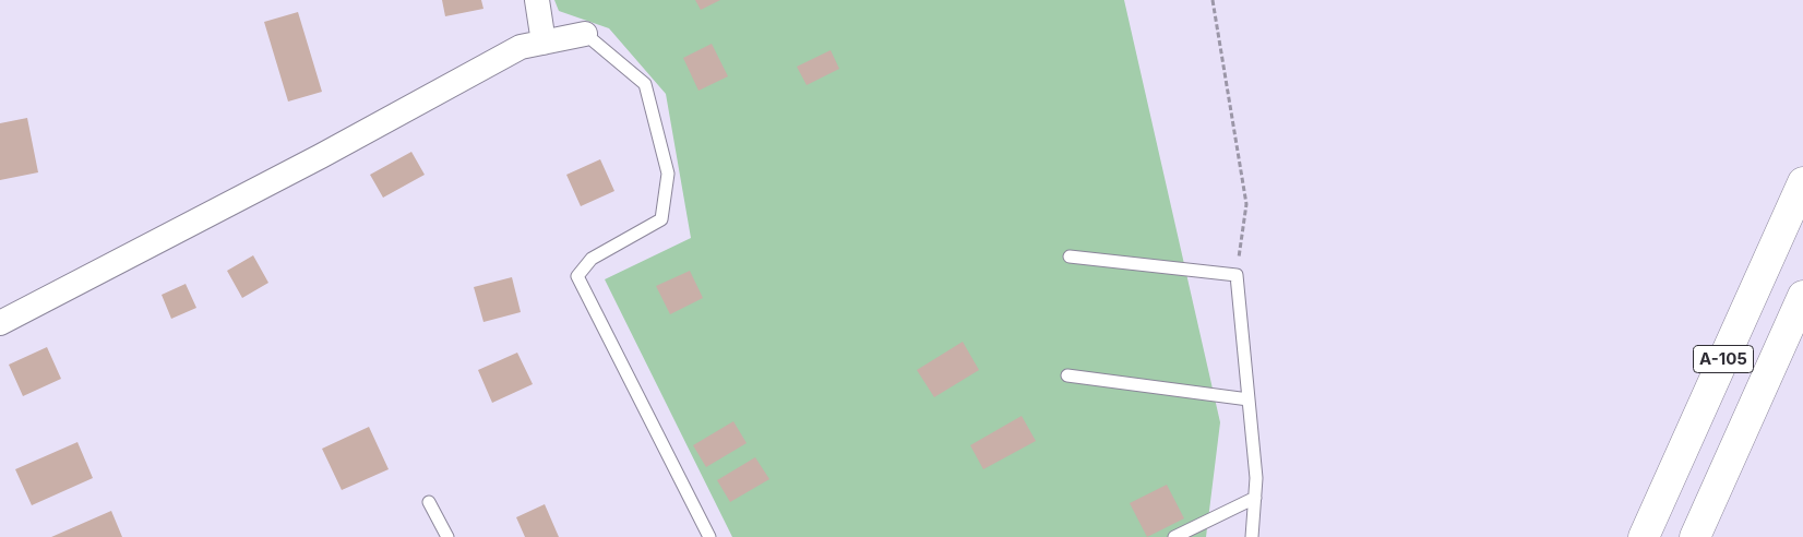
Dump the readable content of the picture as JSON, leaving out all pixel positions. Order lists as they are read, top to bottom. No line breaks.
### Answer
{"streets":{"highway":["А-105"]}}
